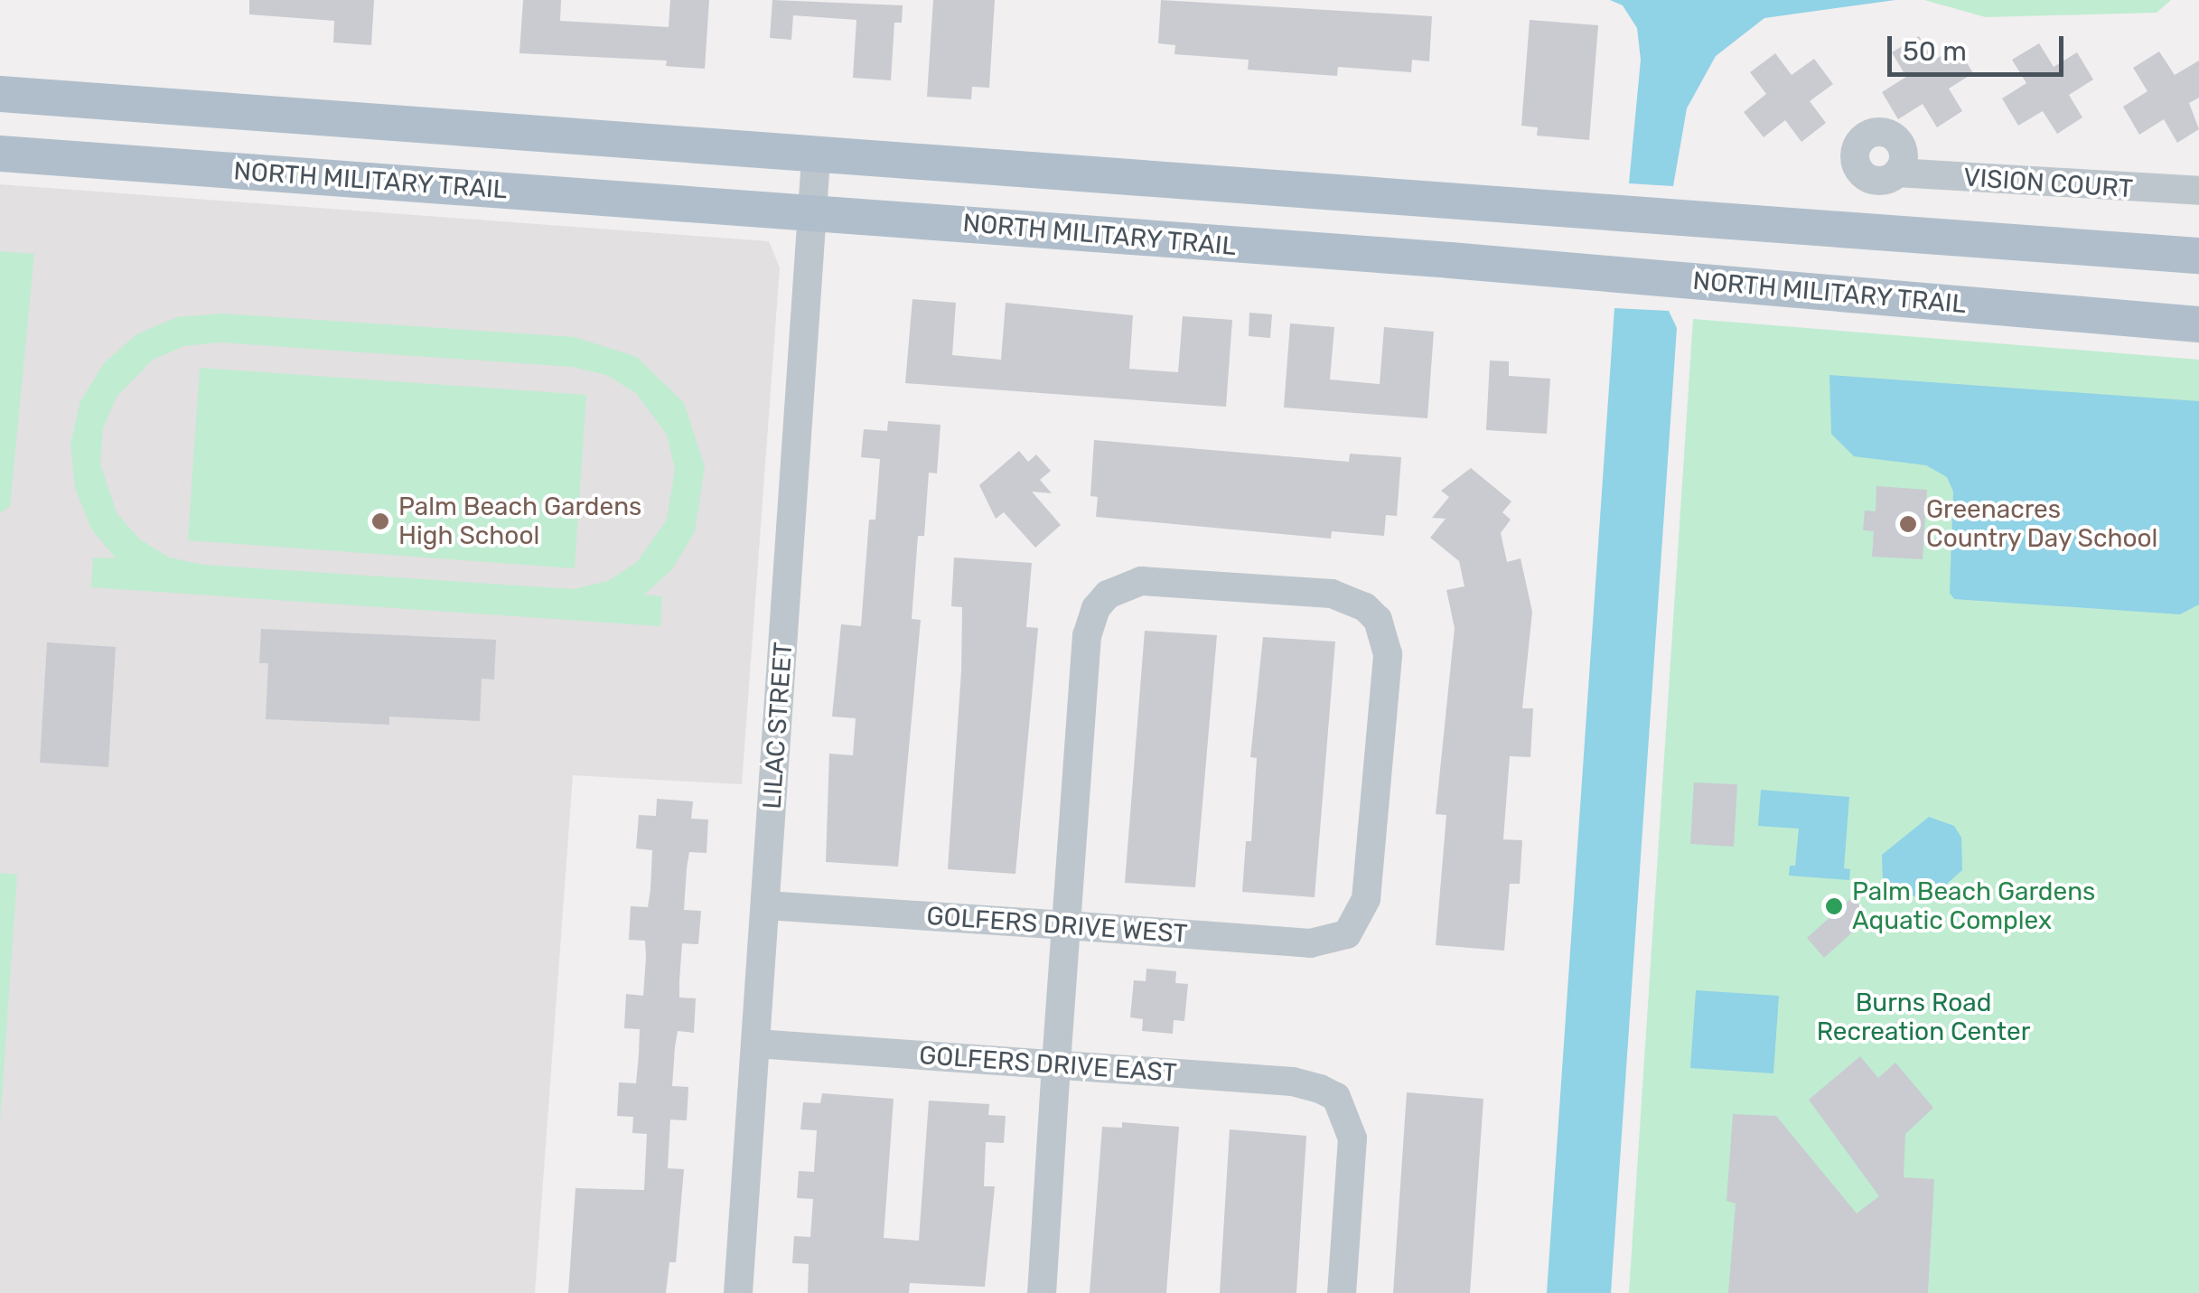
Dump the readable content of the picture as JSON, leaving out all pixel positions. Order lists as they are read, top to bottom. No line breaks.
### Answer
{"streets":{"main road":["NORTH MILITARY TRAIL"],"street":["VISION COURT","LILAC STREET","GOLFERS DRIVE WEST","GOLFERS DRIVE EAST"]},"crossings":[["NORTH MILITARY TRAIL","LILAC STREET"],["LILAC STREET","GOLFERS DRIVE WEST"],["LILAC STREET","GOLFERS DRIVE EAST"]],"parks":["Burns Road Recreation Center"],"places":["Palm Beach Gardens High School","Greenacres Country Day School","Palm Beach Gardens Aquatic Complex"],"scale_bar":"50 m"}
